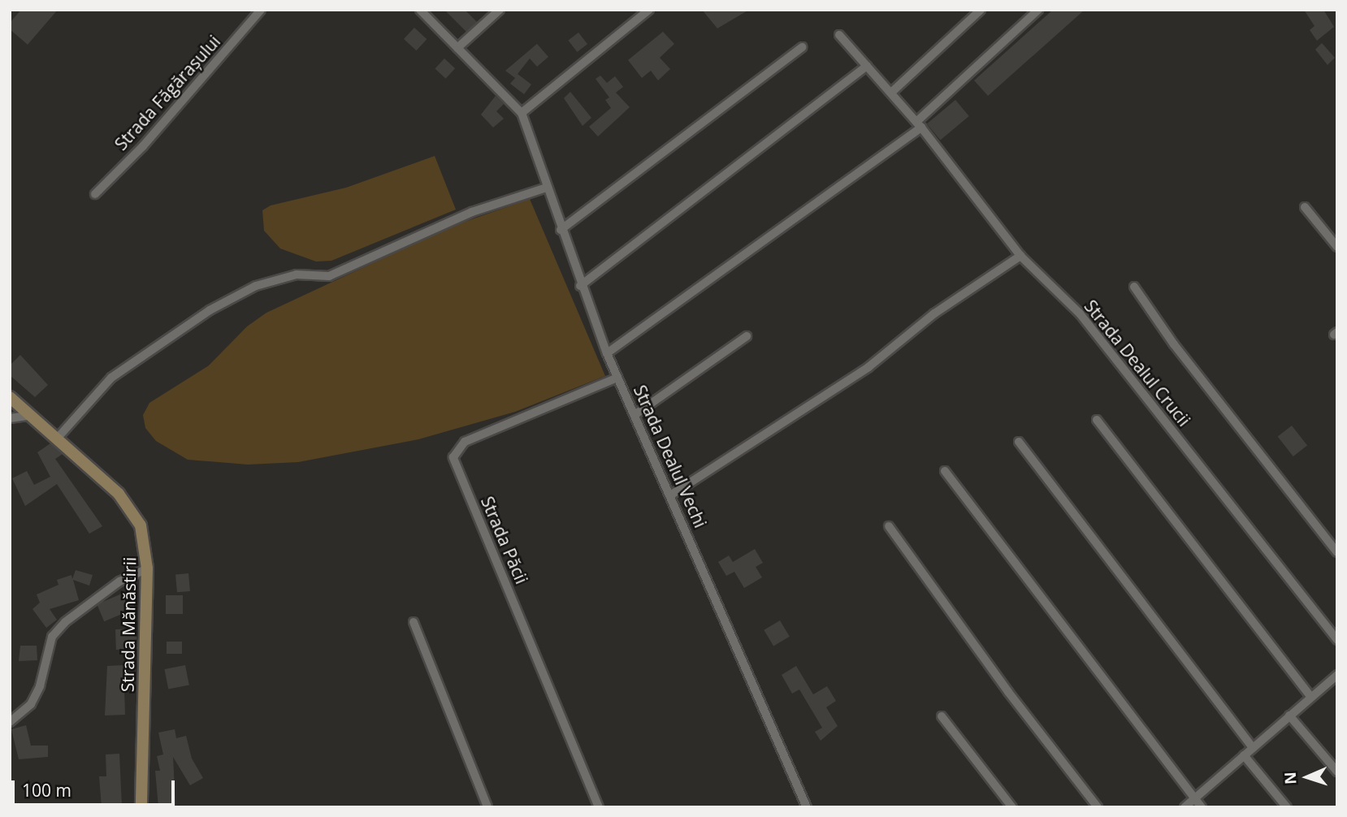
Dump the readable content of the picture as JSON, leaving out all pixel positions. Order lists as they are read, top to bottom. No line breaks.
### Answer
{"streets":{"street":["Strada Făgărașului","Strada Dealul Crucii","Strada Dealul Vechi","Strada Păcii","Strada Mănăstirii"]},"crossings":[["Strada Dealul Vechi","Strada Păcii"]],"scale_bar":"100 m","north":"left"}
